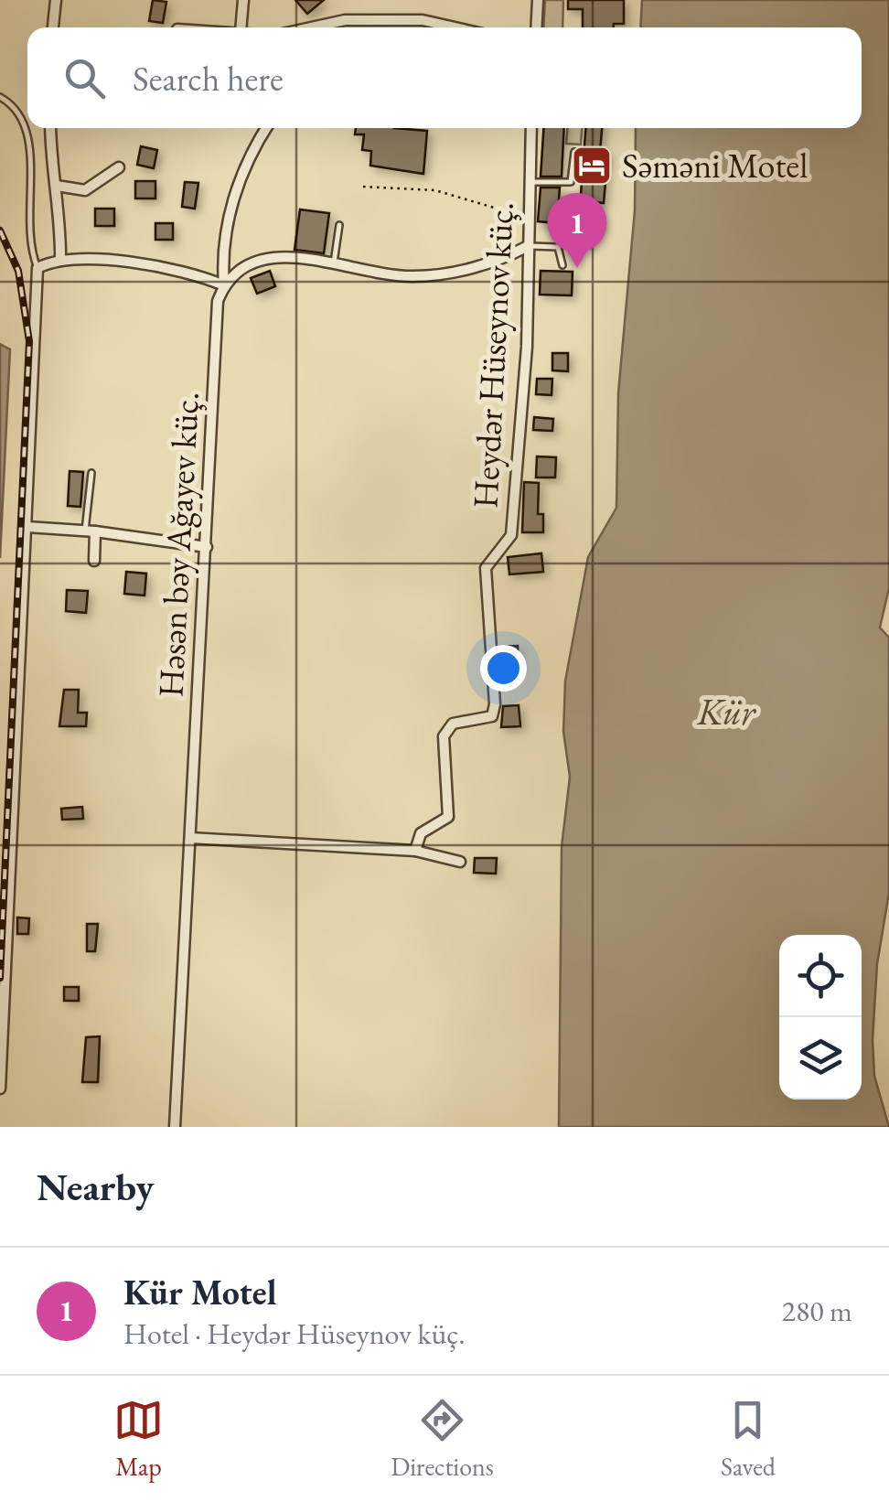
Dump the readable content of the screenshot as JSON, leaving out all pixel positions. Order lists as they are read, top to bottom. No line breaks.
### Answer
{"streets":{"street":["Heydər Hüseynov küç.","Həsən bəy Ağayev küç."]},"water":["Kür"],"places":{"hotel":["Səməni Motel"]},"page":{"search":"Search here","pins":"1","heading":"Nearby","list":[{"mark":"1","name":"Kür Motel","note":"Hotel · Heydər Hüseynov küç.","value":"280 m"}],"nav":["Map","Directions","Saved"]}}
